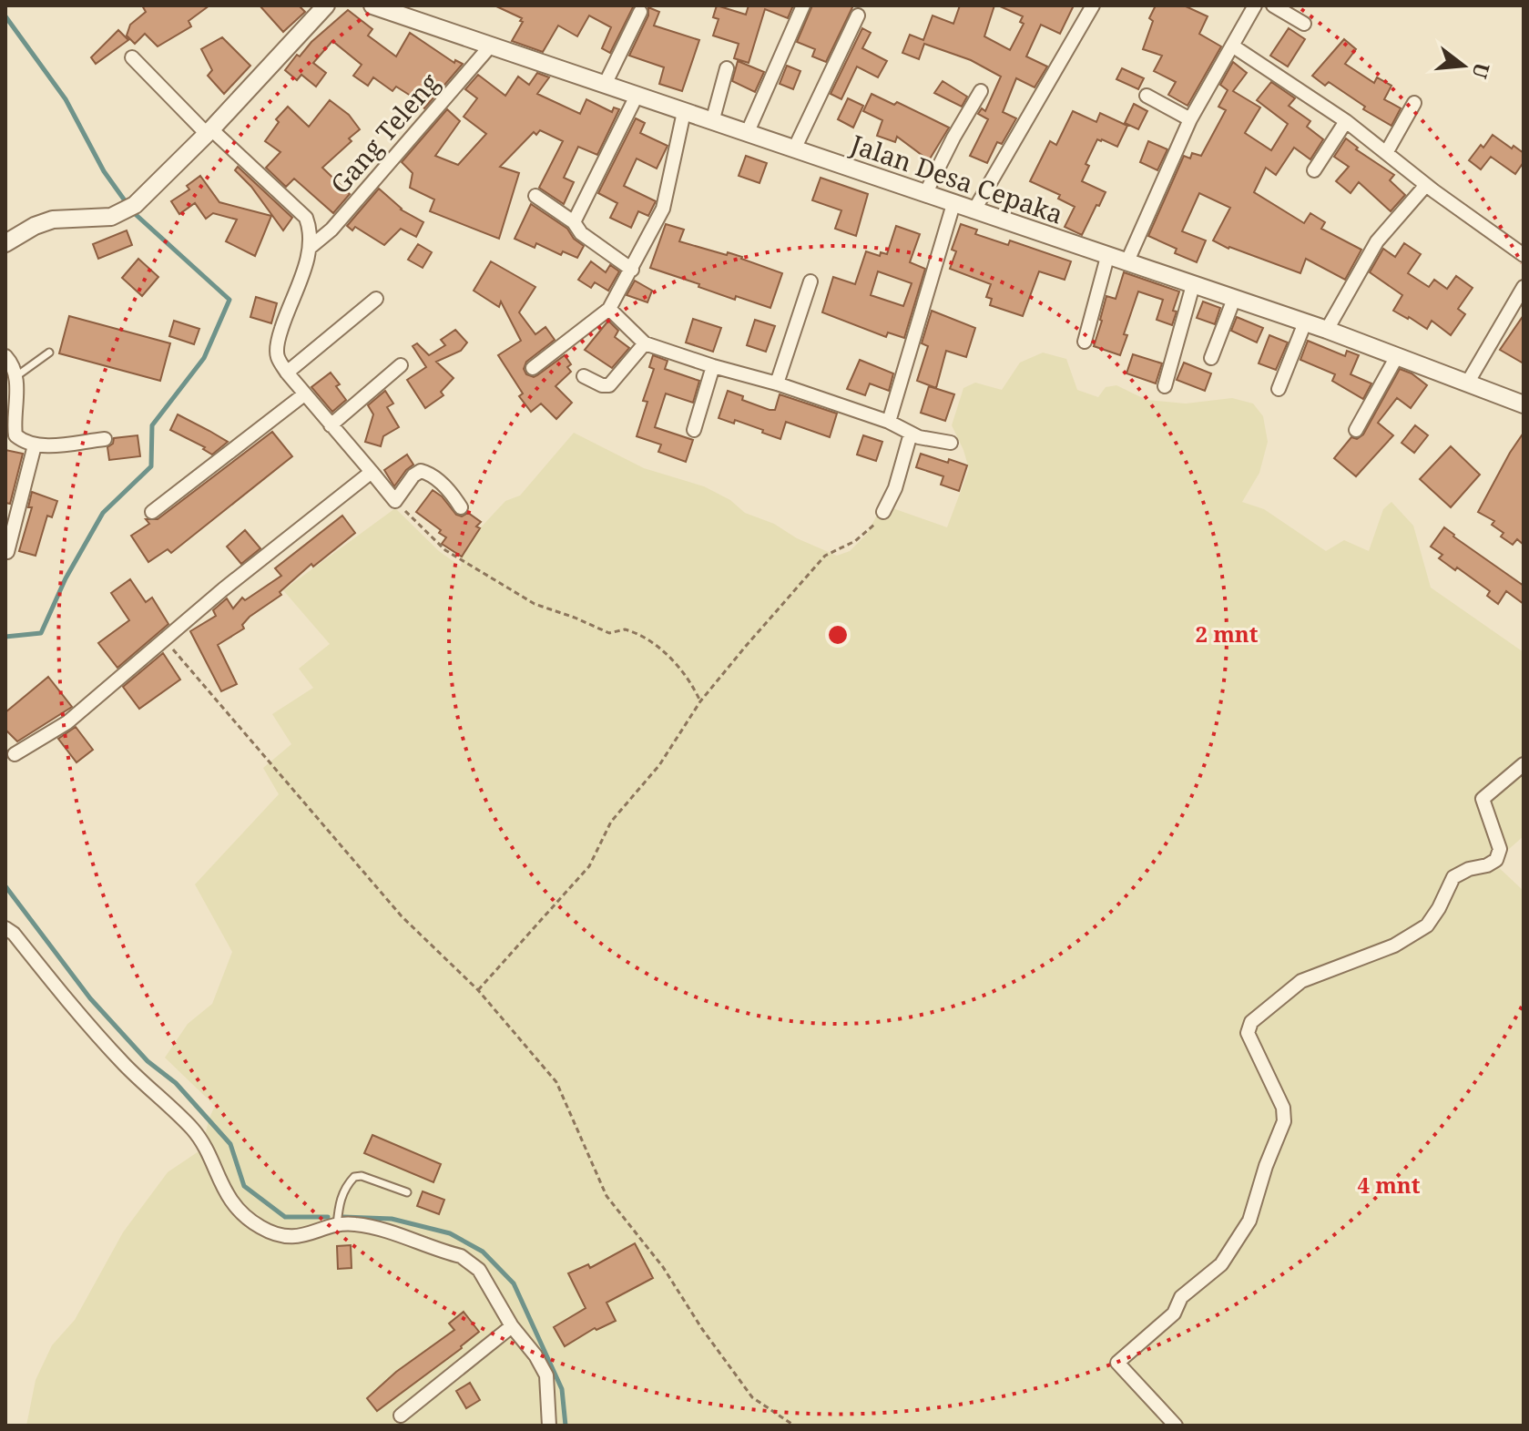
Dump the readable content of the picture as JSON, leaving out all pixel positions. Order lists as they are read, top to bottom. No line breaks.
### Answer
{"streets":{"street":["Gang Teleng","Jalan Desa Cepaka"]},"crossings":[["Gang Teleng","Jalan Desa Cepaka"]],"north":"right","rings":["2 mnt","4 mnt"]}
